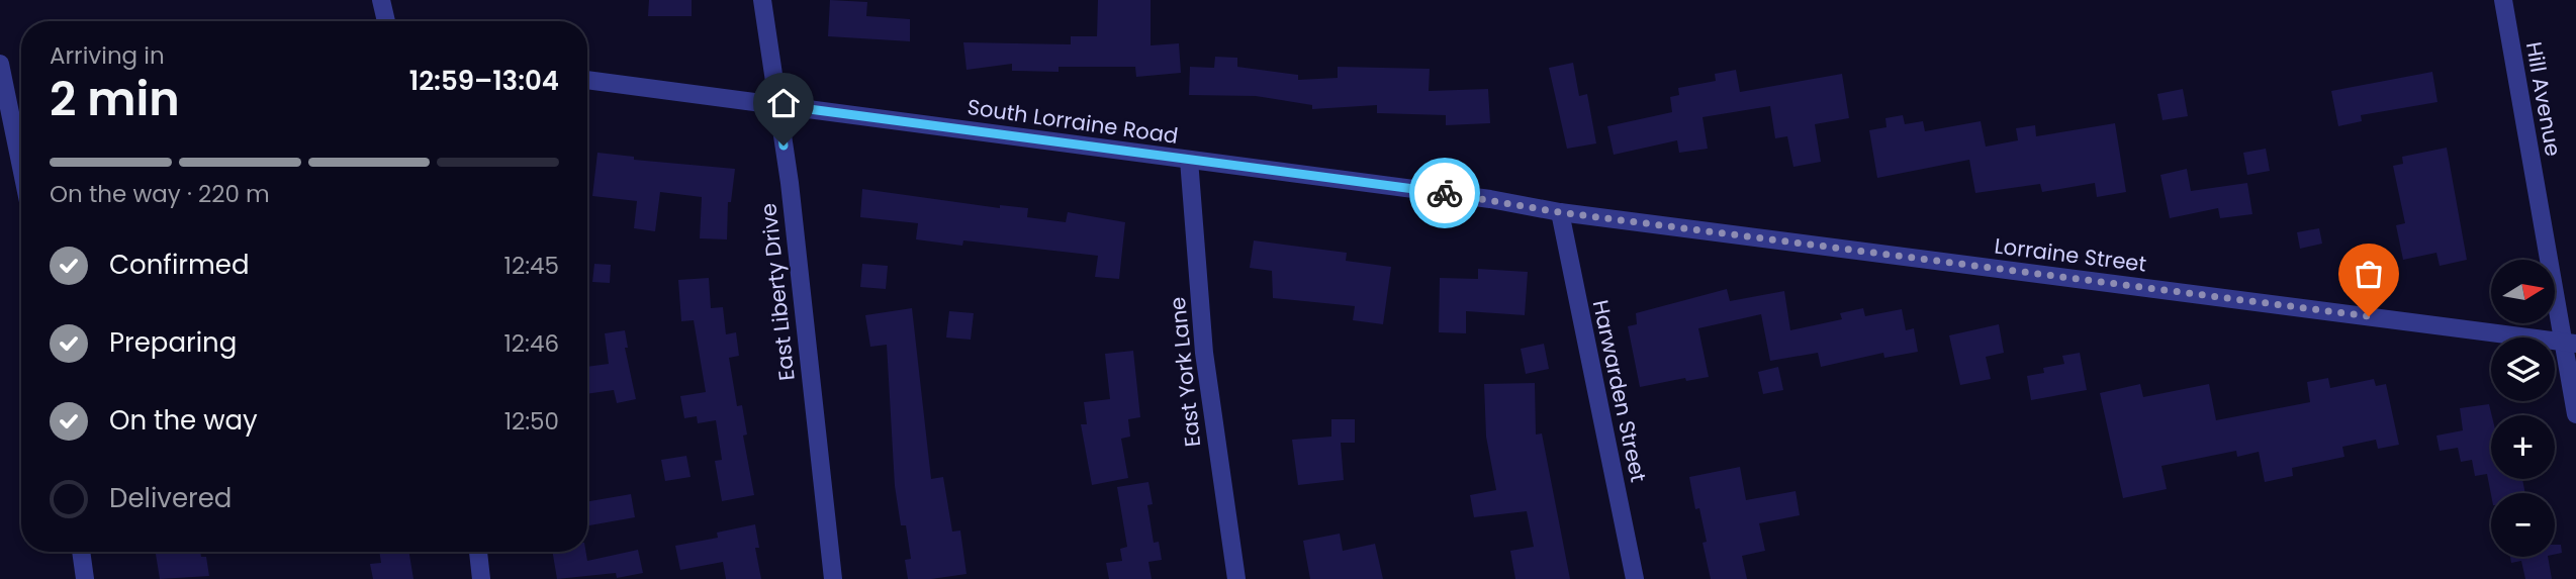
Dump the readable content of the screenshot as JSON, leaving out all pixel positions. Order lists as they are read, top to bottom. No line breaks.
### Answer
{"streets":{"street":["Hill Avenue","South Lorraine Road","Lorraine Street","East Liberty Drive","East York Lane","Harwarden Street"]},"crossings":[["Hill Avenue","Lorraine Street"],["South Lorraine Road","Lorraine Street"],["South Lorraine Road","East Liberty Drive"],["South Lorraine Road","East York Lane"],["South Lorraine Road","Harwarden Street"],["Lorraine Street","Harwarden Street"]],"north":"right","page":{"heading":["2 min","Arriving in","12:59–13:04"],"bar":"On the way · 220 m","list":[["Confirmed","12:45"],["Preparing","12:46"],["On the way","12:50"],"Delivered"],"map_buttons":["+","−"]}}
